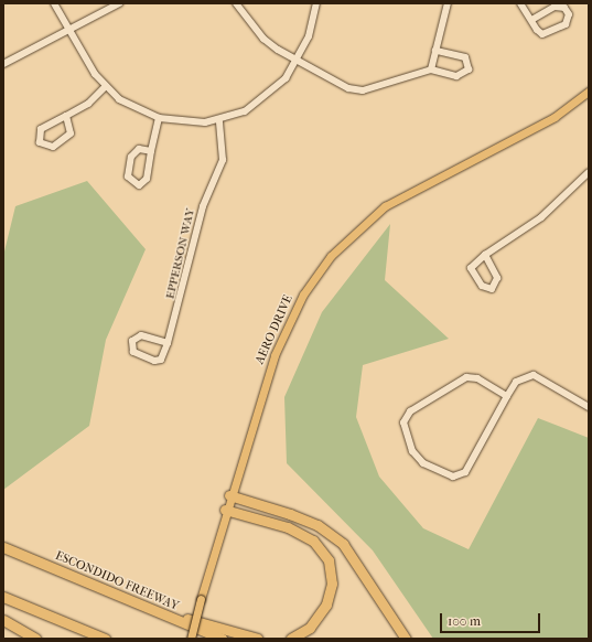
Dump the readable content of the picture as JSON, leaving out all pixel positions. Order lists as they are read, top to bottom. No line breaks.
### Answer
{"streets":{"highway":["ESCONDIDO FREEWAY"],"main road":["AERO DRIVE"],"street":["EPPERSON WAY"]},"scale_bar":"100 m"}
